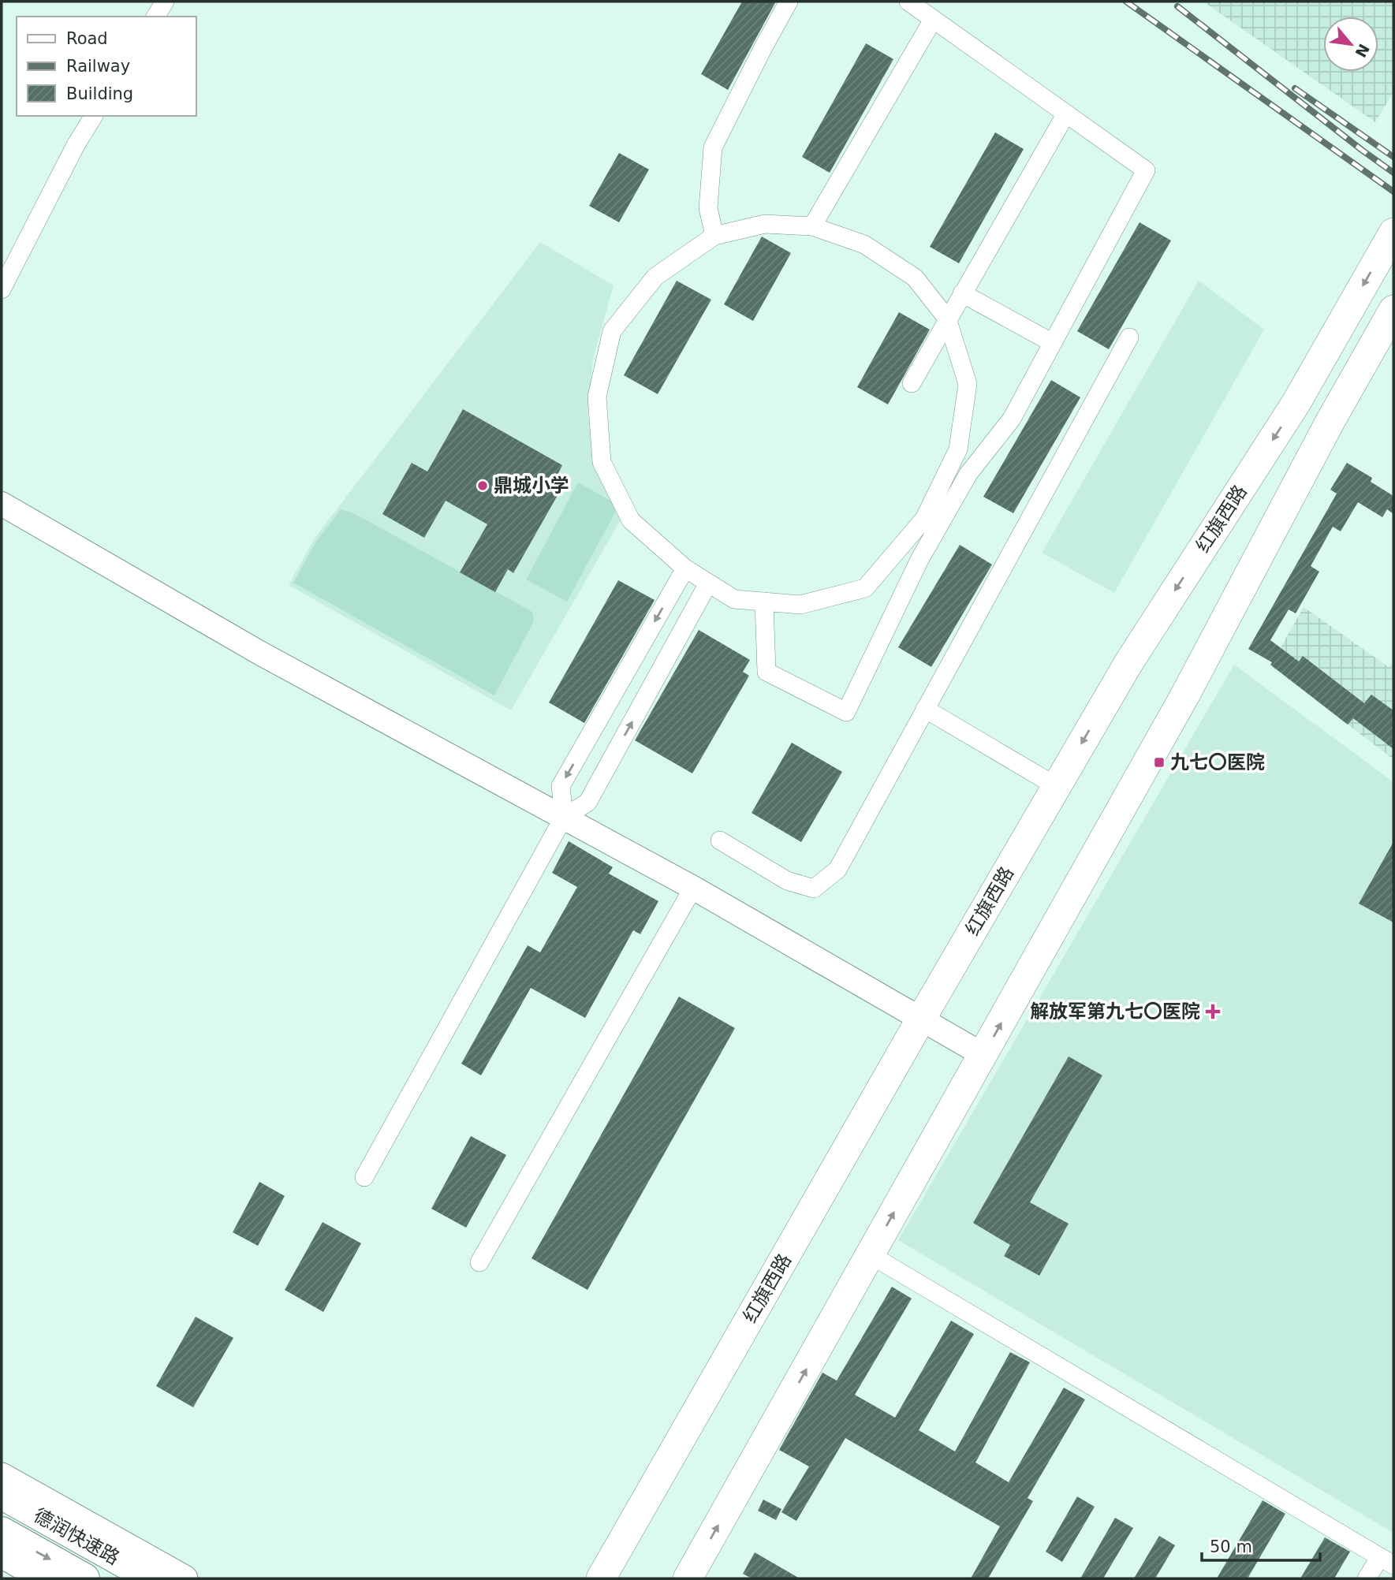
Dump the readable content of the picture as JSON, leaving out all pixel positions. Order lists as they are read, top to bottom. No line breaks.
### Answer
{"streets":{"highway":["德润快速路"],"main road":["红旗西路"]},"places":{"other":["鼎城小学"],"transit":["九七〇医院"],"health":["解放军第九七〇医院"]},"legend":["Road","Railway","Building"],"scale_bar":"50 m","north":"bottom right"}
